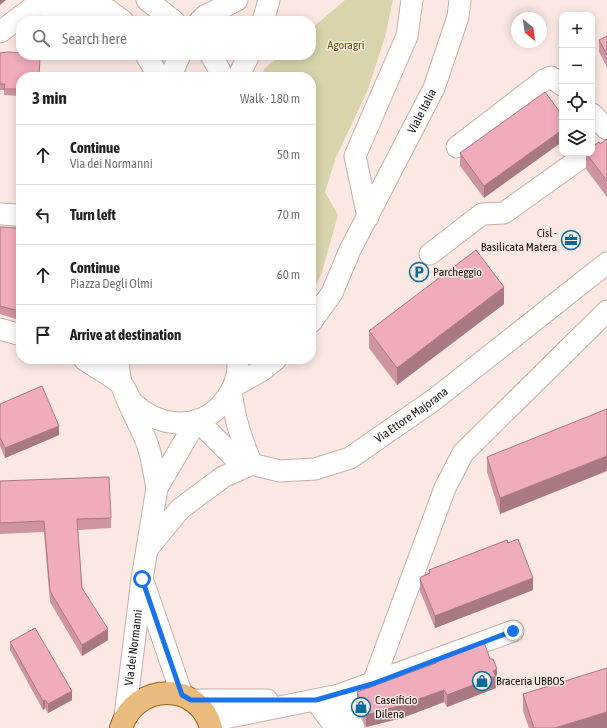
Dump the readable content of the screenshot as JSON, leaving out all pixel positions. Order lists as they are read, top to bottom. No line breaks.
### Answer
{"streets":{"street":["Viale Italia","Via Ettore Majorana","Via dei Normanni"]},"parks":["Agoragri"],"places":{"office":["Cisl - Basilicata Matera"],"parking":["Parcheggio"],"shop":["Braceria UBBOS","Caseificio Dilena"]},"north":"bottom right","page":{"map_buttons":["+","−"],"search":"Search here","heading":["3 min","Walk · 180 m"],"list":[["Continue","Via dei Normanni","50 m"],["Turn left","70 m"],["Continue","Piazza Degli Olmi","60 m"],"Arrive at destination"]}}
